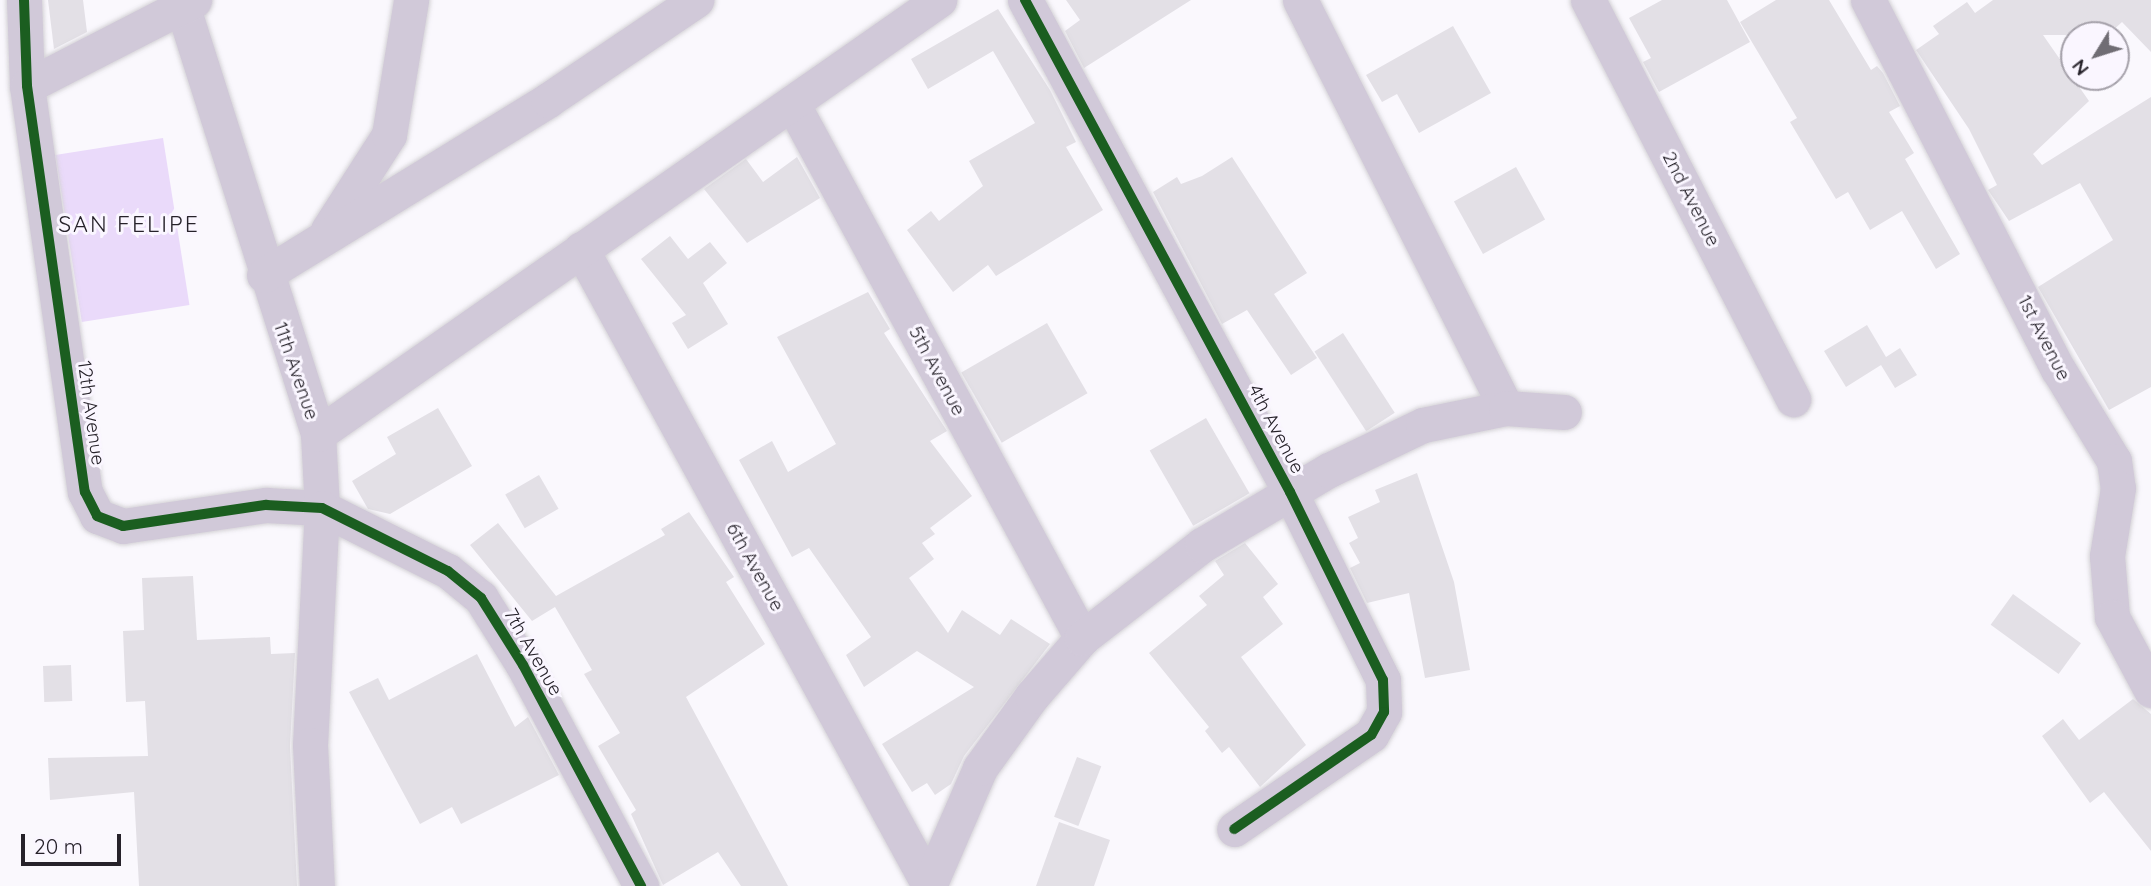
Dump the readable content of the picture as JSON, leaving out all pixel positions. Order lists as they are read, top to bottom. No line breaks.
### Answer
{"streets":{"street":["2nd Avenue","1st Avenue","11th Avenue","5th Avenue","12th Avenue","4th Avenue","6th Avenue","7th Avenue"]},"crossings":[["11th Avenue","12th Avenue"],["11th Avenue","7th Avenue"],["12th Avenue","7th Avenue"]],"districts":["SAN FELIPE"],"scale_bar":"20 m","north":"bottom left"}
